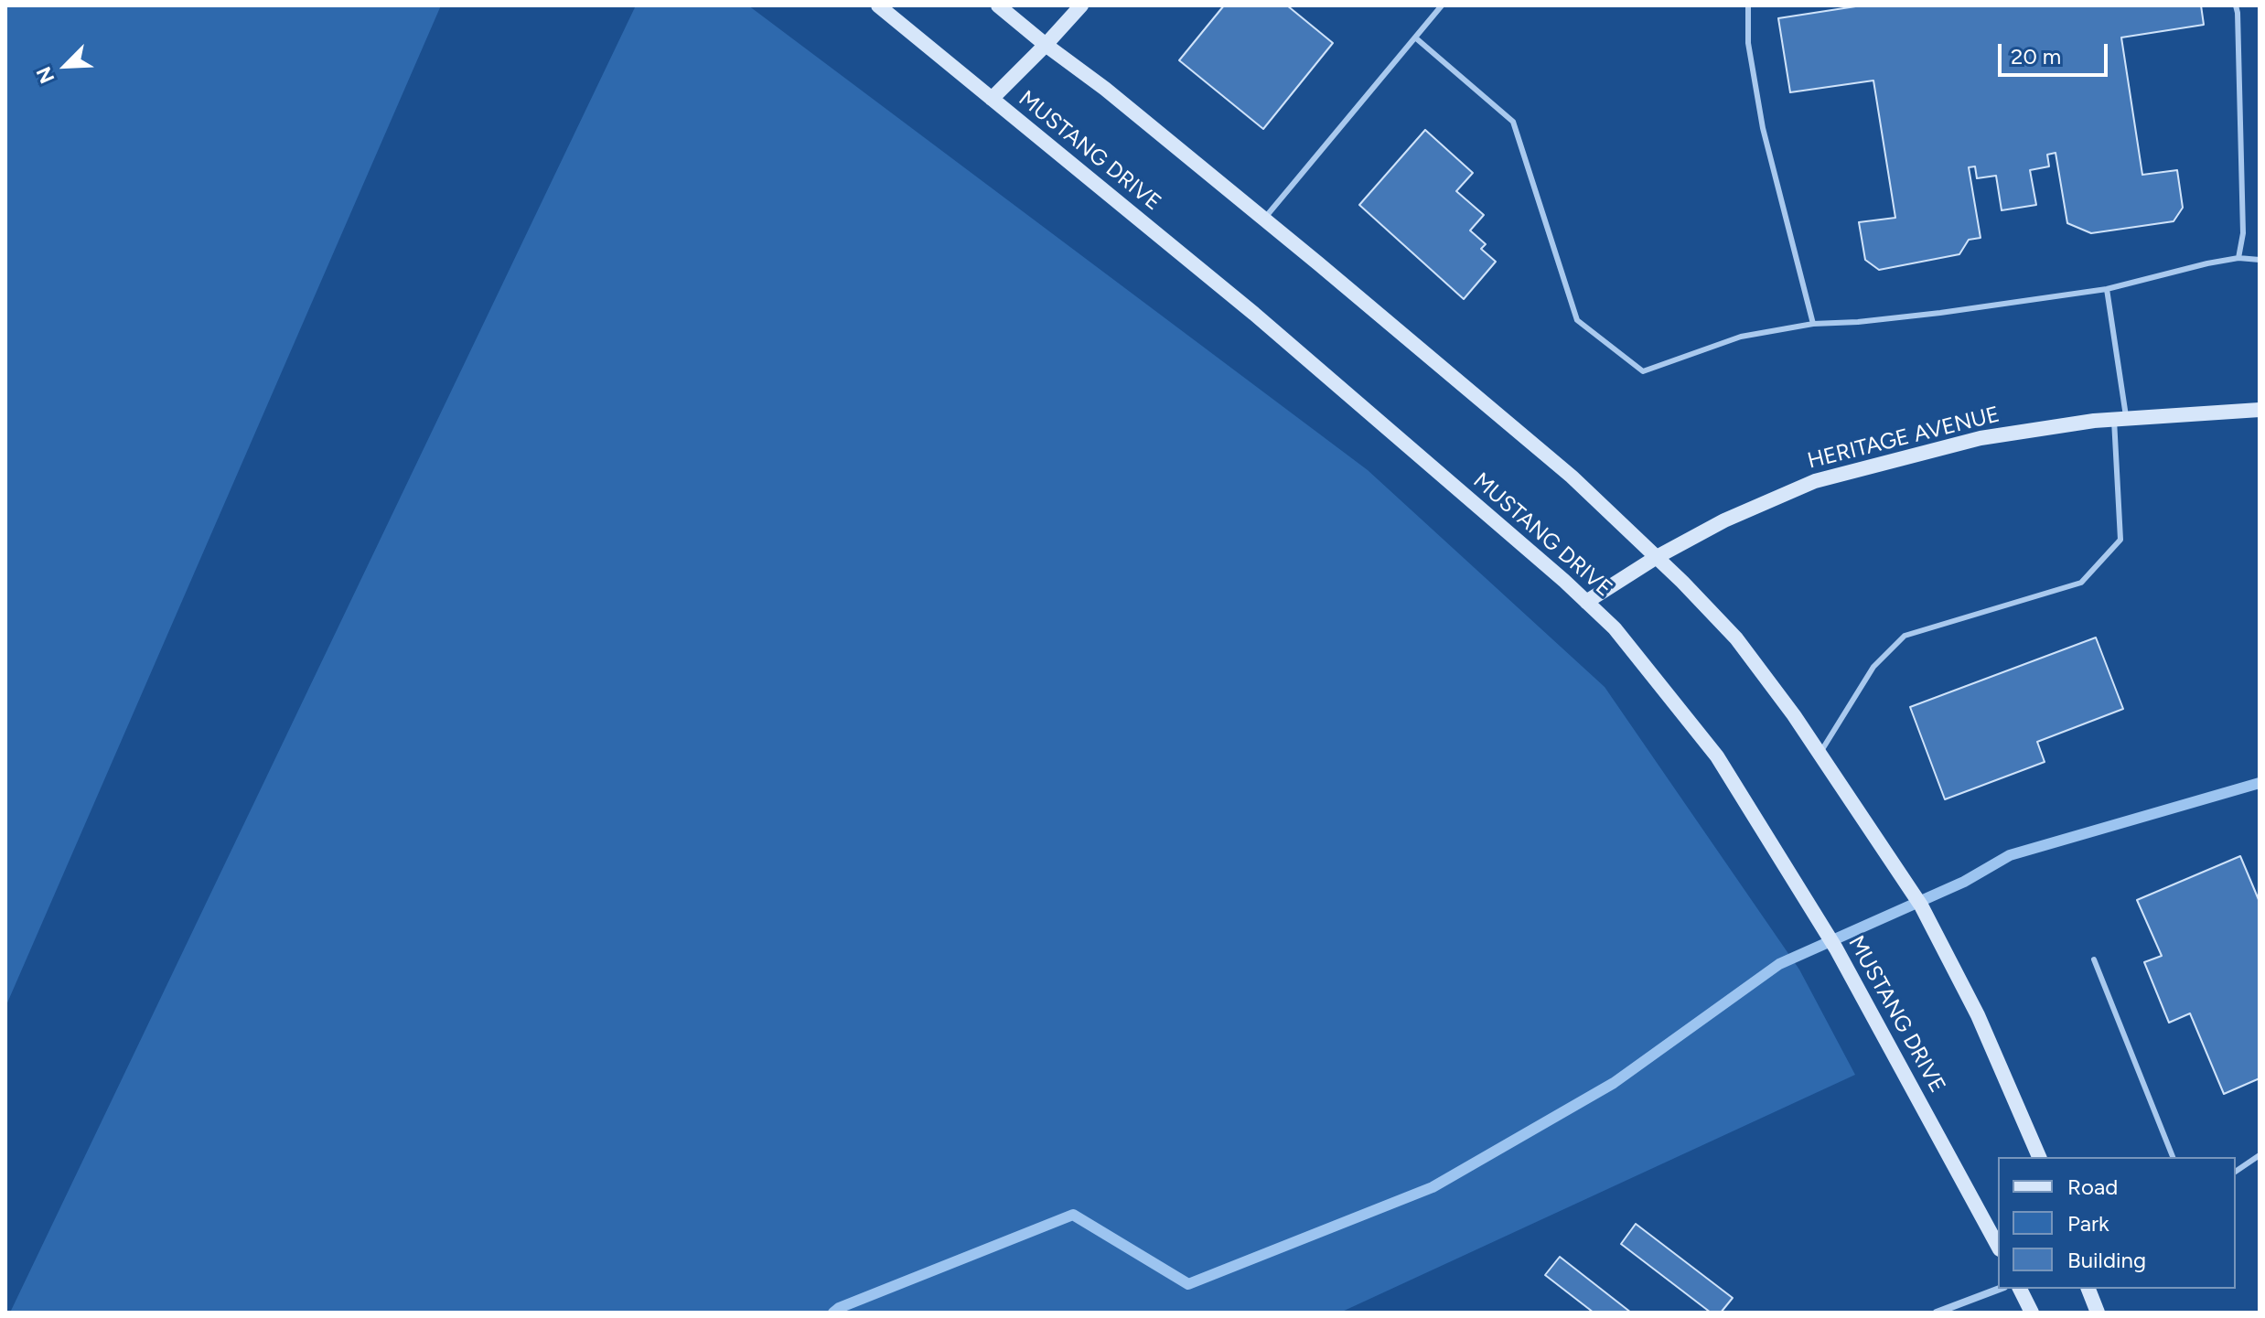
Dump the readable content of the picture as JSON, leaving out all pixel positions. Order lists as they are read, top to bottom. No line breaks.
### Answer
{"streets":{"main road":["MUSTANG DRIVE","HERITAGE AVENUE"]},"crossings":[["MUSTANG DRIVE","HERITAGE AVENUE"]],"legend":["Road","Park","Building"],"scale_bar":"20 m","north":"bottom left"}
